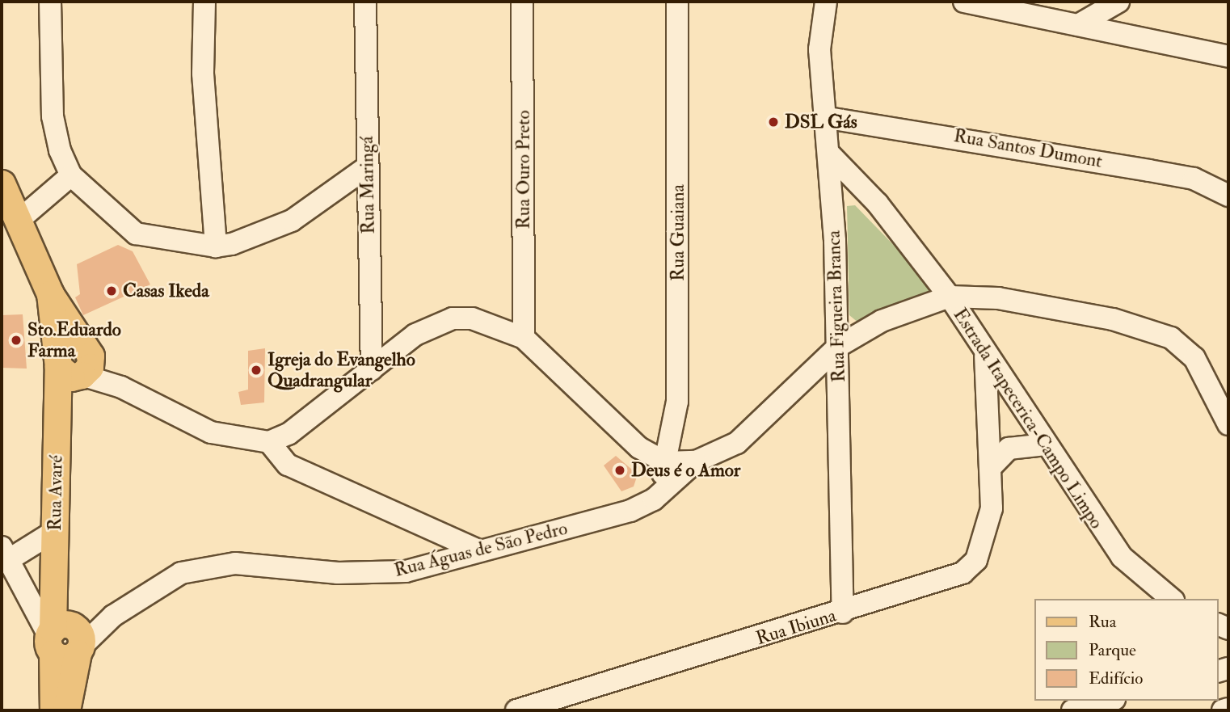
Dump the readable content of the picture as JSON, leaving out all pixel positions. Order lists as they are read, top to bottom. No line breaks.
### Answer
{"streets":{"main road":["Rua Avaré"],"street":["Rua Santos Dumont","Rua Ouro Preto","Rua Maringá","Rua Guaiana","Rua Figueira Branca","Estrada Itapecerica-Campo Limpo","Rua Águas de São Pedro","Rua Ibiuna"]},"crossings":[["Rua Santos Dumont","Rua Figueira Branca"],["Rua Guaiana","Estrada Itapecerica-Campo Limpo"],["Rua Figueira Branca","Estrada Itapecerica-Campo Limpo"],["Rua Figueira Branca","Rua Ibiuna"],["Estrada Itapecerica-Campo Limpo","Rua Águas de São Pedro"],["Estrada Itapecerica-Campo Limpo","Rua Ibiuna"],["Rua Avaré","Rua Águas de São Pedro"]],"places":["DSL Gás","Casas Ikeda","Sto.Eduardo Farma","Igreja do Evangelho Quadrangular","Deus é o Amor"],"legend":["Rua","Parque","Edifício"]}
